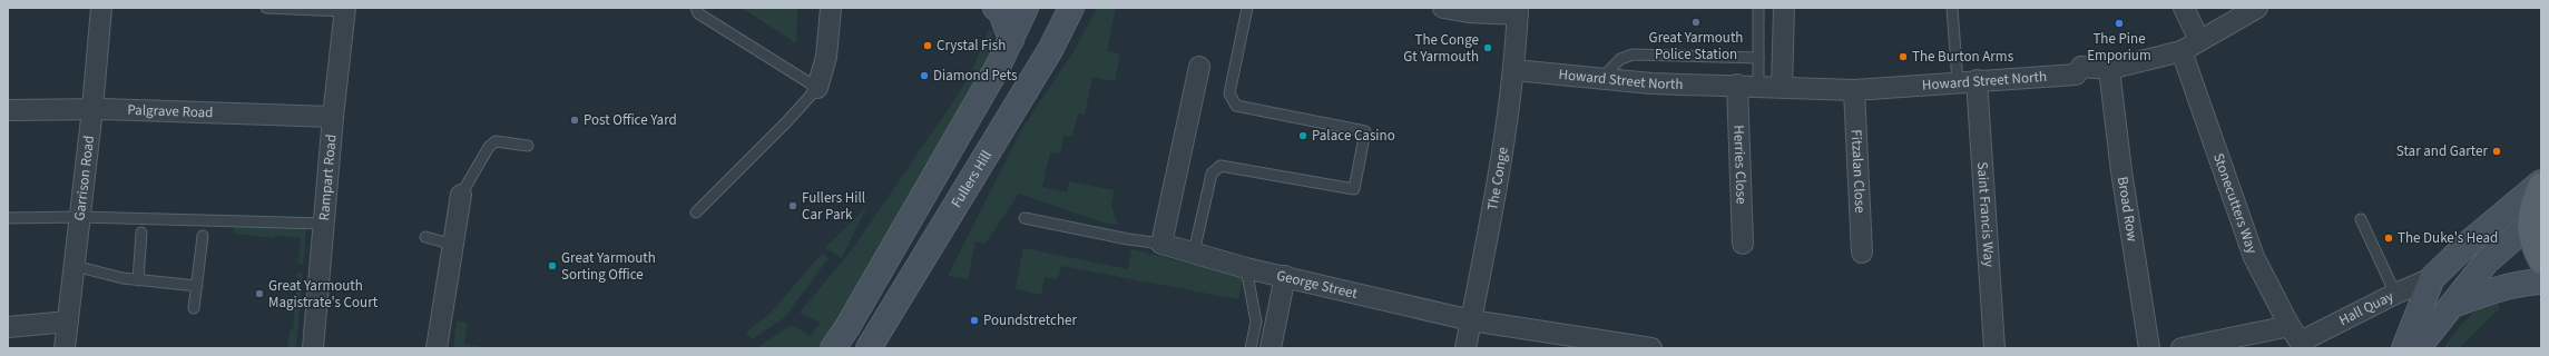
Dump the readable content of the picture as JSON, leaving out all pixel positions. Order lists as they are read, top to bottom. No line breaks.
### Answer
{"streets":{"main road":["Fullers Hill","Hall Quay"],"street":["Howard Street North","Palgrave Road","Herries Close","Fitzalan Close","Garrison Road","Rampart Road","The Conge","Stonecutters Way","Broad Row","Saint Francis Way","George Street"]},"crossings":[["Howard Street North","Herries Close"],["Howard Street North","Fitzalan Close"],["Howard Street North","The Conge"],["Howard Street North","Stonecutters Way"],["Howard Street North","Broad Row"],["Howard Street North","Saint Francis Way"],["Palgrave Road","Garrison Road"],["Palgrave Road","Rampart Road"],["The Conge","George Street"],["Stonecutters Way","Hall Quay"]],"places":["Great Yarmouth Police Station","The Pine Emporium","Crystal Fish","The Conge Gt Yarmouth","The Burton Arms","Diamond Pets","Post Office Yard","Palace Casino","Star and Garter","Fullers Hill Car Park","The Duke's Head","Great Yarmouth Sorting Office","Great Yarmouth Magistrate's Court","Poundstretcher"]}
